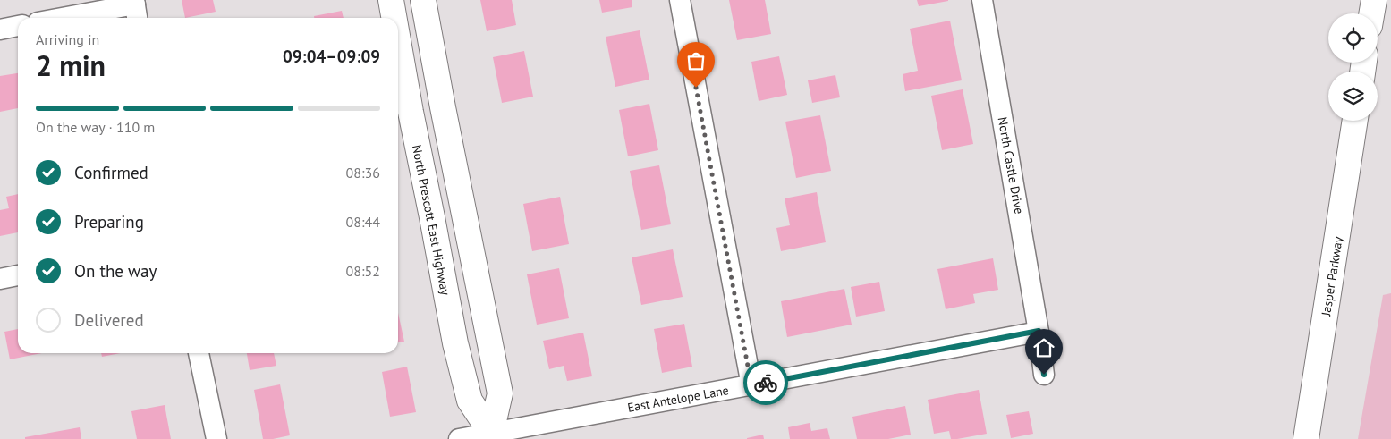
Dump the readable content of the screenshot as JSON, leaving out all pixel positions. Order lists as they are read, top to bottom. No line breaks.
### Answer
{"streets":{"street":["North Castle Drive","North Prescott East Highway","Jasper Parkway","East Antelope Lane"]},"crossings":[["North Castle Drive","East Antelope Lane"],["North Prescott East Highway","East Antelope Lane"]],"page":{"heading":["2 min","Arriving in","09:04–09:09"],"bar":"On the way · 110 m","list":[["Confirmed","08:36"],["Preparing","08:44"],["On the way","08:52"],"Delivered"]}}
